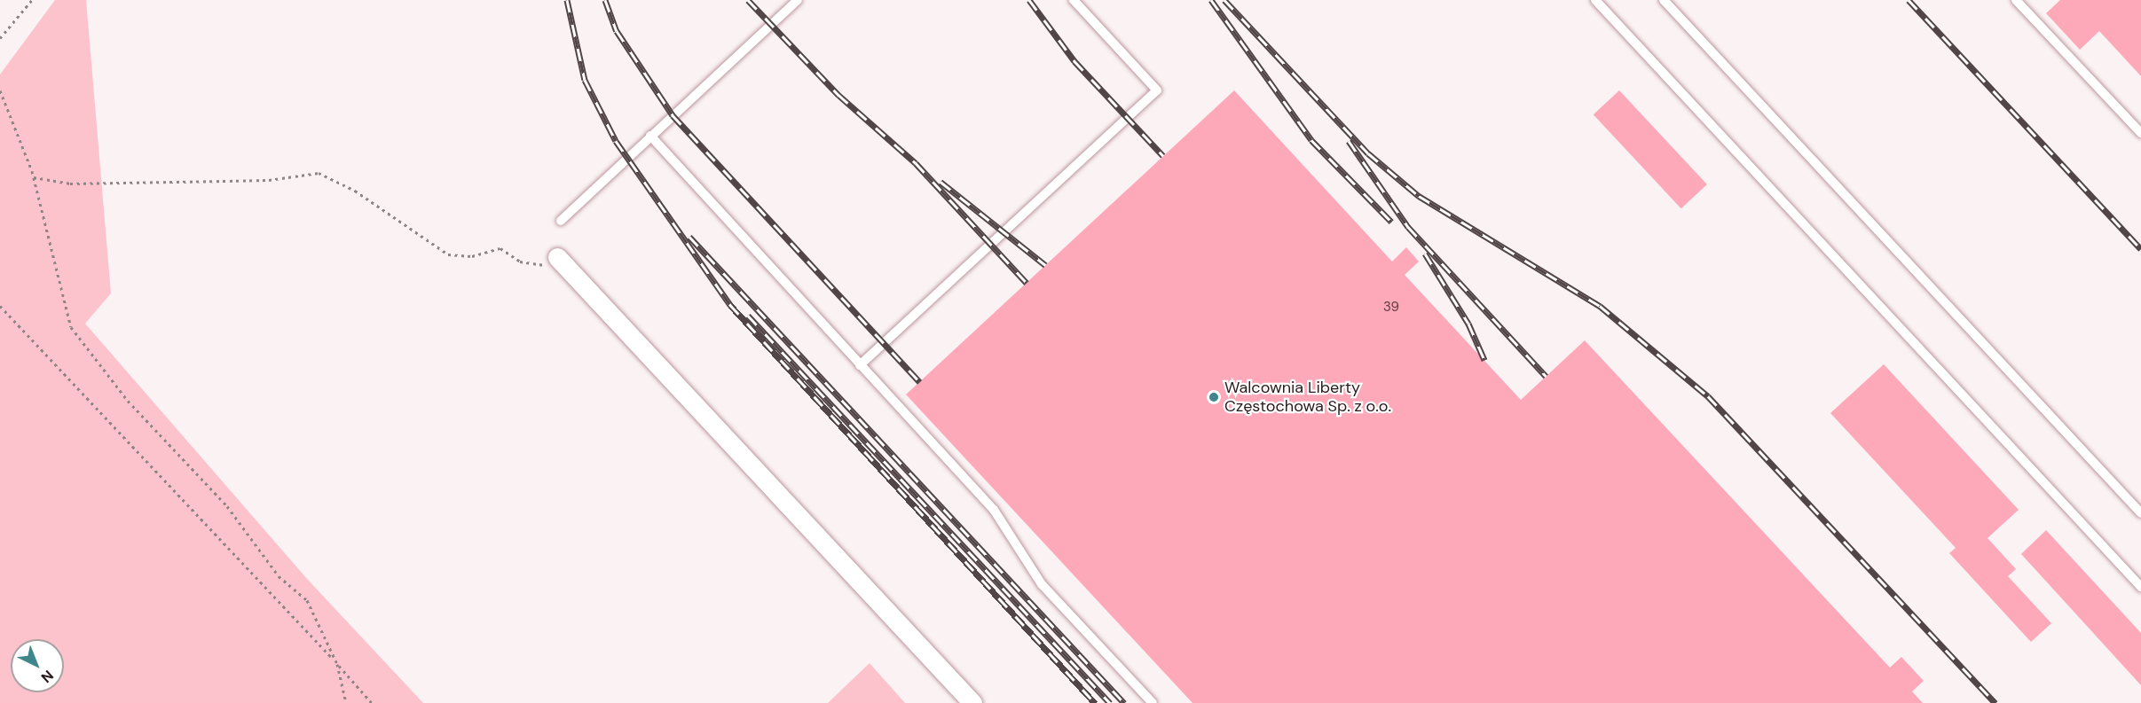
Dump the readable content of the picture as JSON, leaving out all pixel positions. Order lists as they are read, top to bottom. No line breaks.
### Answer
{"places":["Walcownia Liberty Częstochowa Sp. z o.o."],"house_numbers":["39"],"north":"bottom right"}
